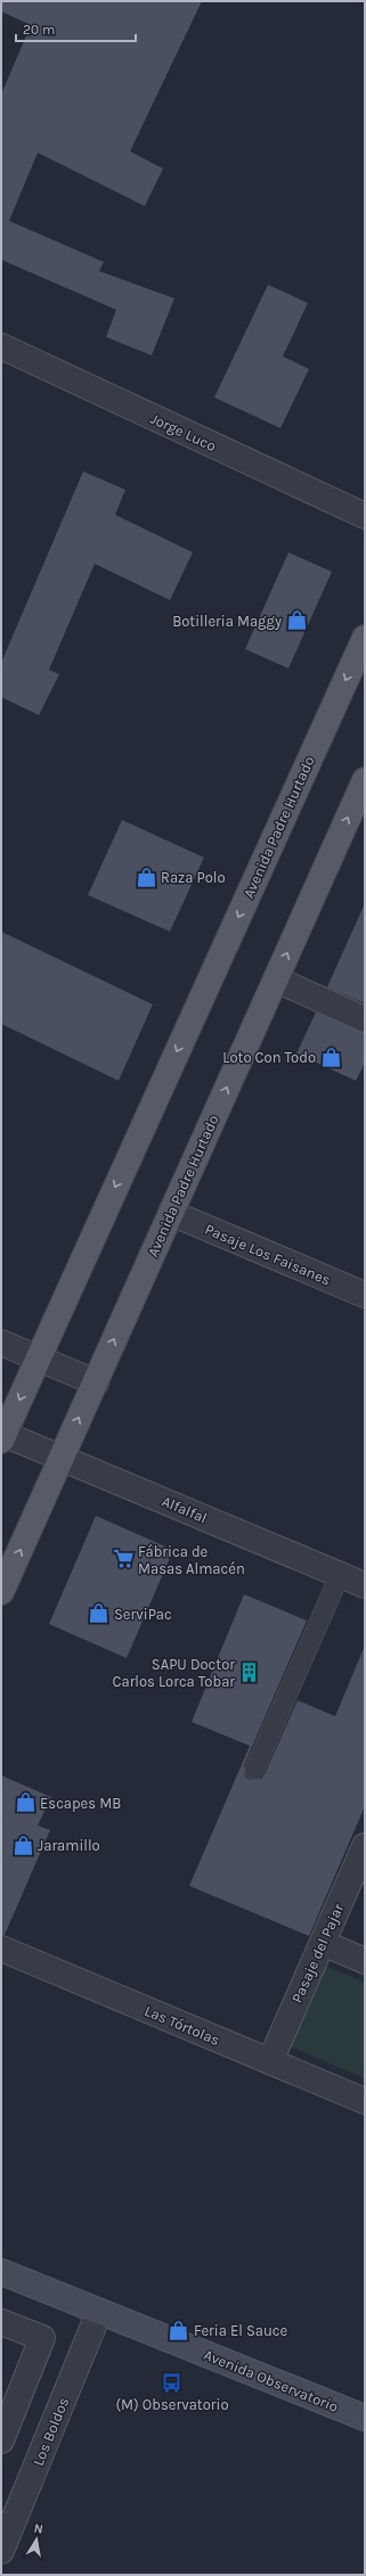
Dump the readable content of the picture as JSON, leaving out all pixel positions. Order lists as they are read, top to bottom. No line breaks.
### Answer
{"streets":{"main road":["Avenida Padre Hurtado","Avenida Observatorio"],"street":["Jorge Luco","Pasaje Los Faisanes","Alfalfal","Pasaje del Pajar","Las Tórtolas","Los Boldos"]},"crossings":[["Avenida Padre Hurtado","Pasaje Los Faisanes"],["Avenida Padre Hurtado","Alfalfal"],["Pasaje del Pajar","Las Tórtolas"],["Avenida Observatorio","Los Boldos"]],"places":{"shop":["Botilleria Maggy","Raza Polo","Loto Con Todo","ServiPac","Escapes MB","Jaramillo","Feria El Sauce"],"supermarket":["Fábrica de Masas Almacén"],"building":["SAPU Doctor Carlos Lorca Tobar"],"bus stop":["(M) Observatorio"]},"scale_bar":"20 m","north":"top"}
